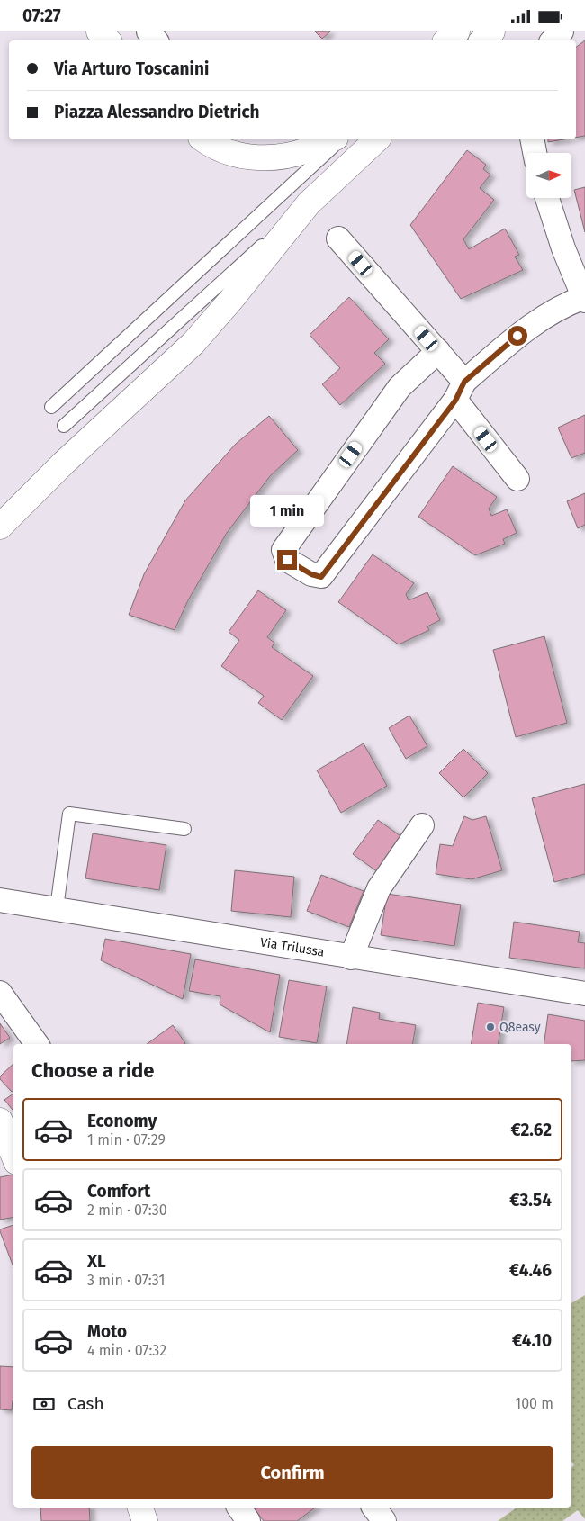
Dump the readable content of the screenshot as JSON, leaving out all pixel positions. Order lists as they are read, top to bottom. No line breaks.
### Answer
{"streets":{"street":["Via Trilussa"]},"places":["Q8easy"],"north":"right","page":{"status":"07:27","banner":["Via Arturo Toscanini","Piazza Alessandro Dietrich"],"bubble":"1 min","heading":"Choose a ride","list":[{"name":"Economy","note":"1 min · 07:29","value":"€2.62"},{"name":"Comfort","note":"2 min · 07:30","value":"€3.54"},{"name":"XL","note":"3 min · 07:31","value":"€4.46"},{"name":"Moto","note":"4 min · 07:32","value":"€4.10"}],"pay":["Cash","100 m"],"buttons":"Confirm"}}
